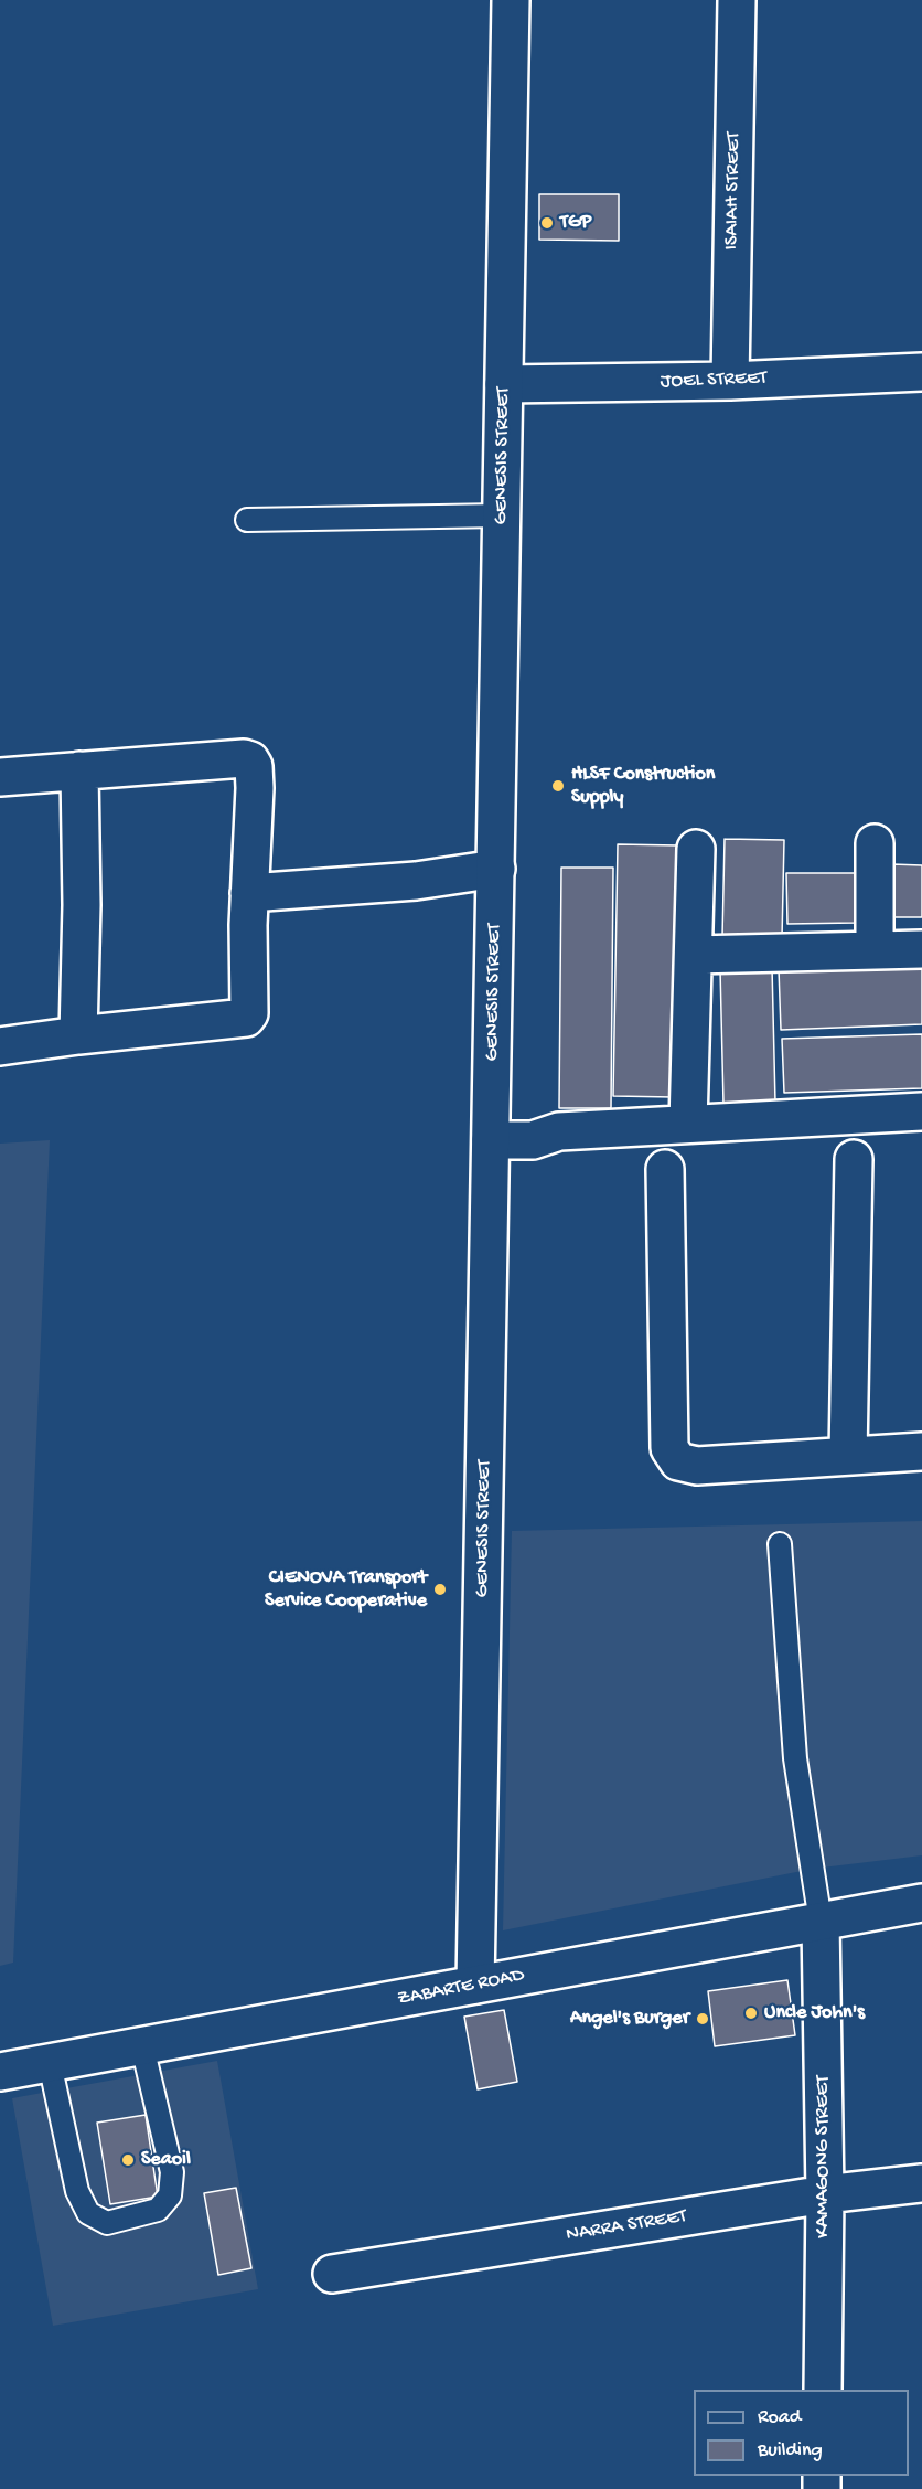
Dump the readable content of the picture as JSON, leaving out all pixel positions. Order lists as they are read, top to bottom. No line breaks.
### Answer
{"streets":{"street":["ISAIAH STREET","JOEL STREET","GENESIS STREET","ZABARTE ROAD","KAMAGONG STREET","NARRA STREET"]},"crossings":[["ISAIAH STREET","JOEL STREET"],["JOEL STREET","GENESIS STREET"],["GENESIS STREET","ZABARTE ROAD"],["ZABARTE ROAD","KAMAGONG STREET"],["KAMAGONG STREET","NARRA STREET"]],"places":["TGP","HLSF Construction Supply","CIENOVA Transport Service Cooperative","Uncle John's","Angel's Burger","Seaoil"],"legend":["Road","Building"]}
